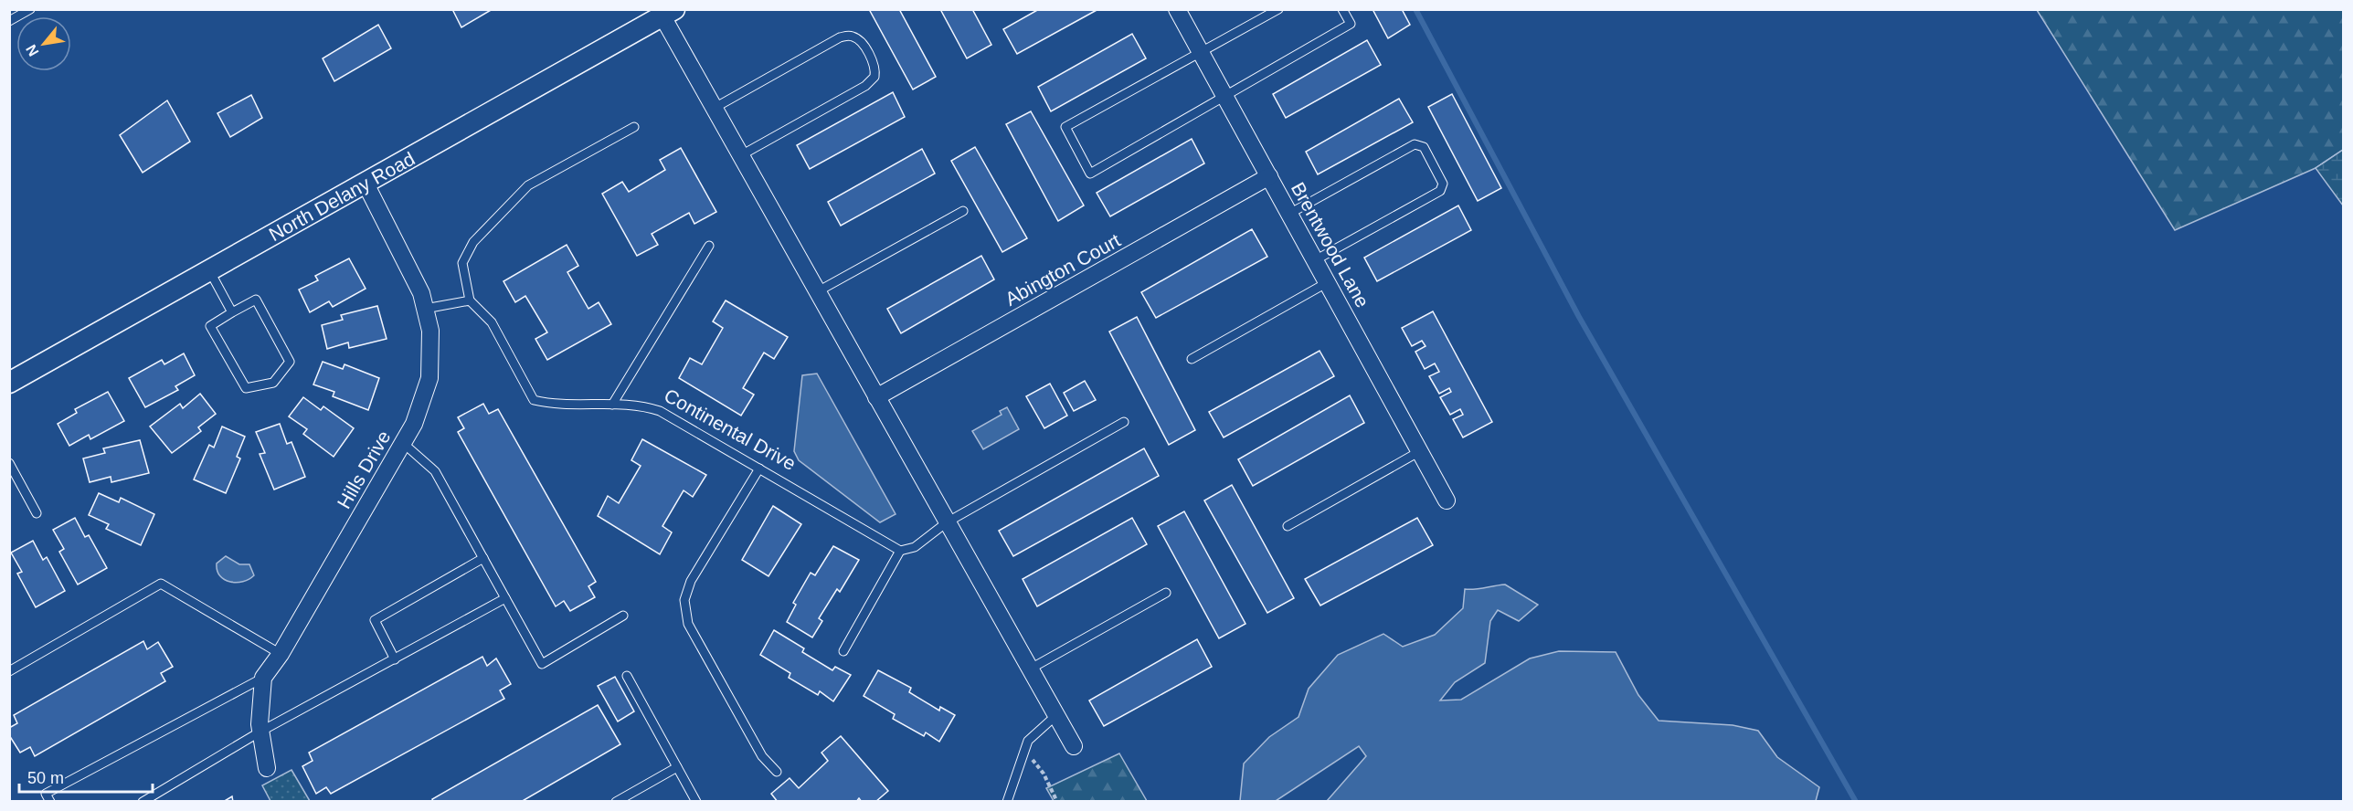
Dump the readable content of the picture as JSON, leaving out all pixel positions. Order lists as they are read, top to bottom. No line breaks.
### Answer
{"streets":{"street":["North Delany Road","Brentwood Lane","Abington Court","Hills Drive"],"lane":["Continental Drive"]},"crossings":[["North Delany Road","Hills Drive"],["Brentwood Lane","Abington Court"]],"scale_bar":"50 m","north":"bottom left"}
